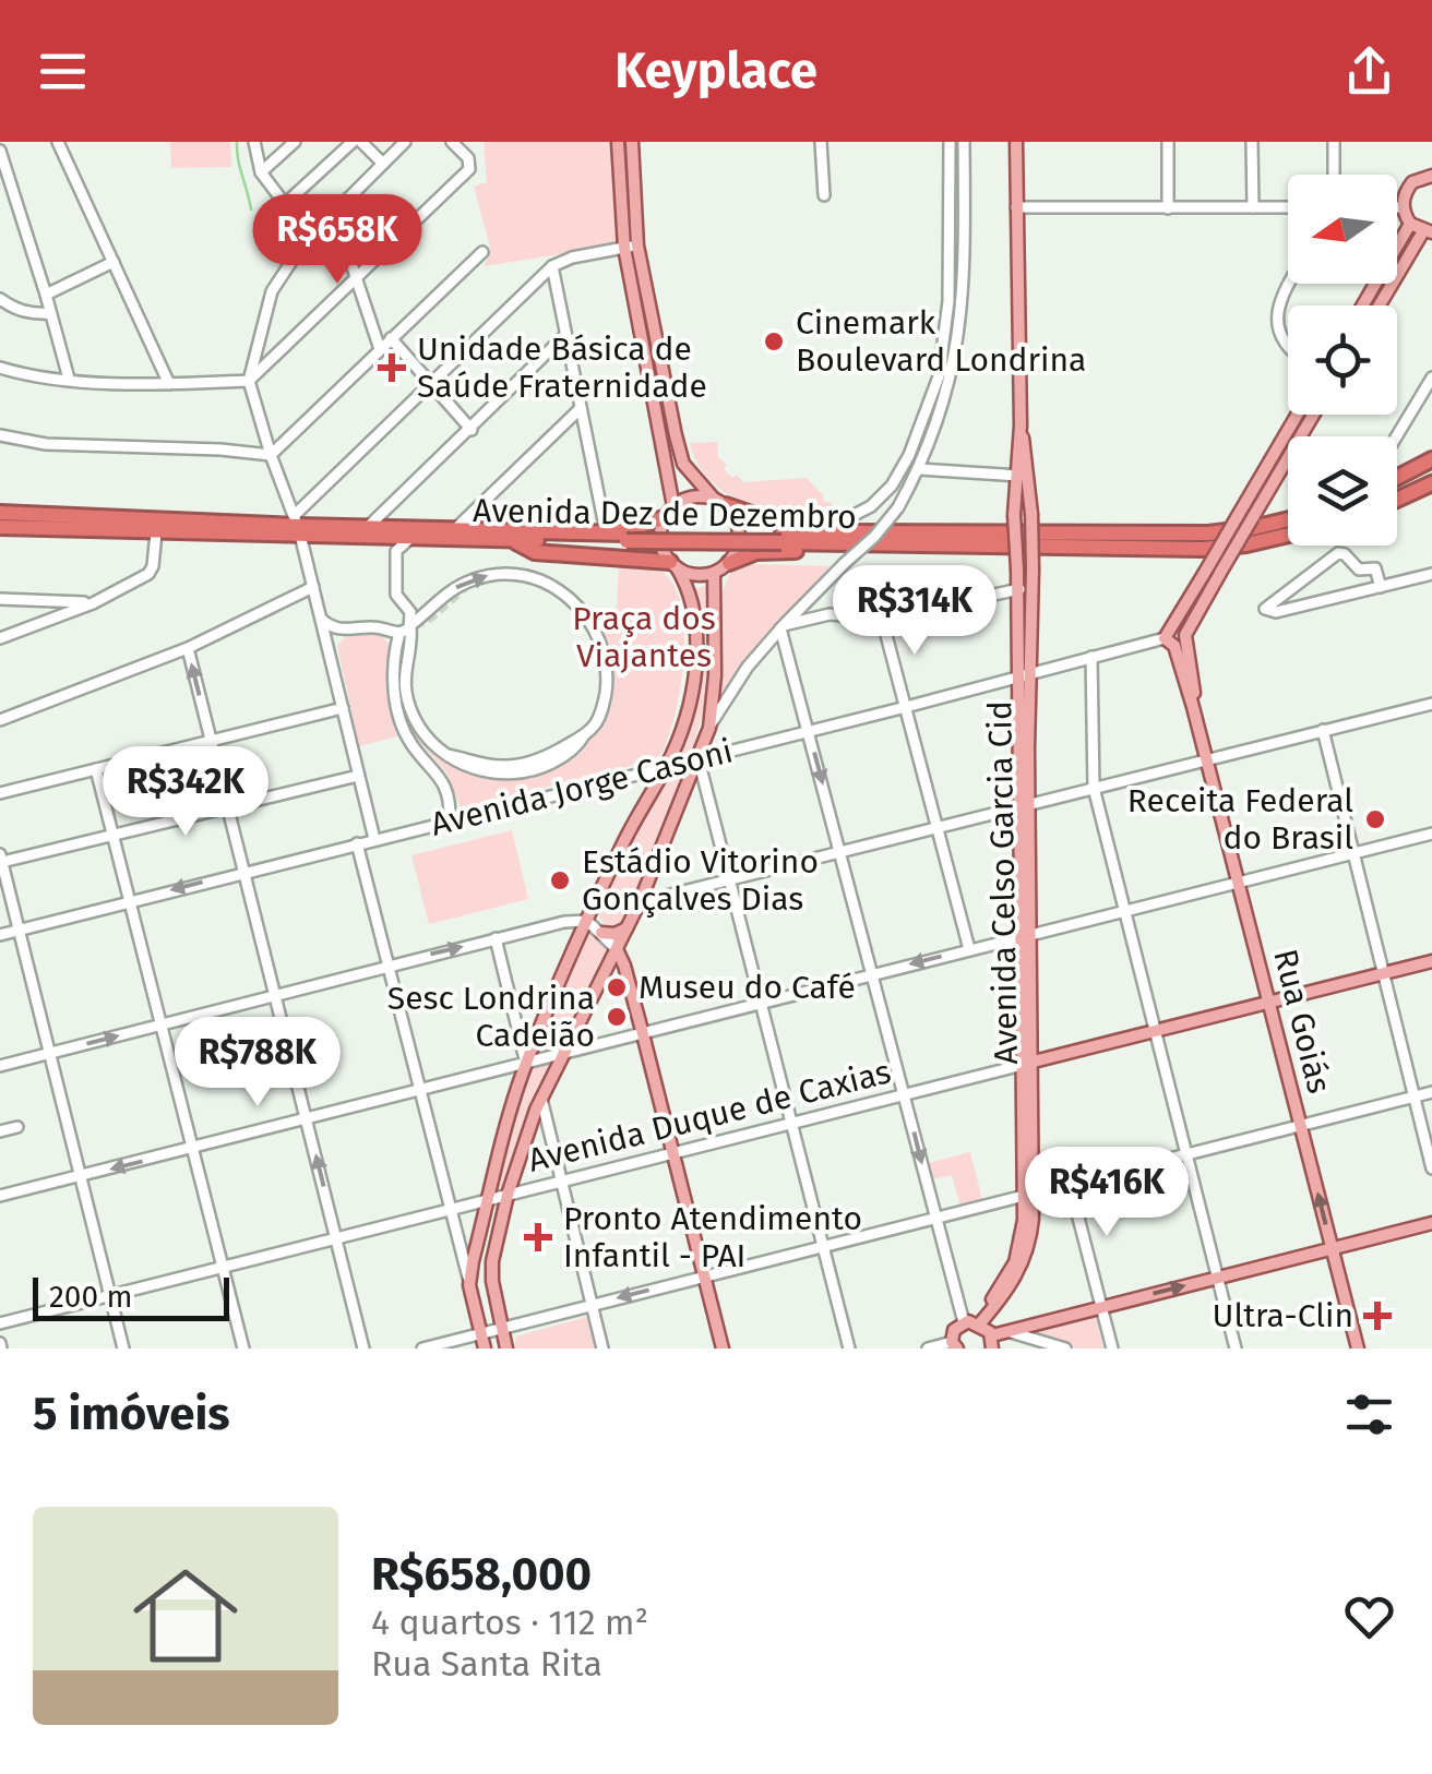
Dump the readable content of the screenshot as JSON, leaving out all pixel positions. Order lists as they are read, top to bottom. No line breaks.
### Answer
{"streets":{"highway":["Avenida Dez de Dezembro"],"main road":["Avenida Celso Garcia Cid","Rua Goiás","Avenida Duque de Caxias"],"street":["Avenida Jorge Casoni"]},"crossings":[["Avenida Jorge Casoni","Avenida Celso Garcia Cid"],["Avenida Jorge Casoni","Rua Goiás"],["Avenida Celso Garcia Cid","Avenida Duque de Caxias"],["Rua Goiás","Avenida Duque de Caxias"]],"parks":["Praça dos Viajantes"],"places":{"other":["Cinemark Boulevard Londrina","Receita Federal do Brasil","Estádio Vitorino Gonçalves Dias","Museu do Café","Sesc Londrina Cadeião"],"health":["Unidade Básica de Saúde Fraternidade","Pronto Atendimento Infantil - PAI","Ultra-Clin"]},"scale_bar":"200 m","north":"left","page":{"header":"Keyplace","price":["R$658K","R$314K","R$342K","R$788K","R$416K"],"scale":"200 m","heading":"5 imóveis","list":[{"name":"R$658,000","note":"4 quartos · 112 m² · Rua Santa Rita"}]}}
